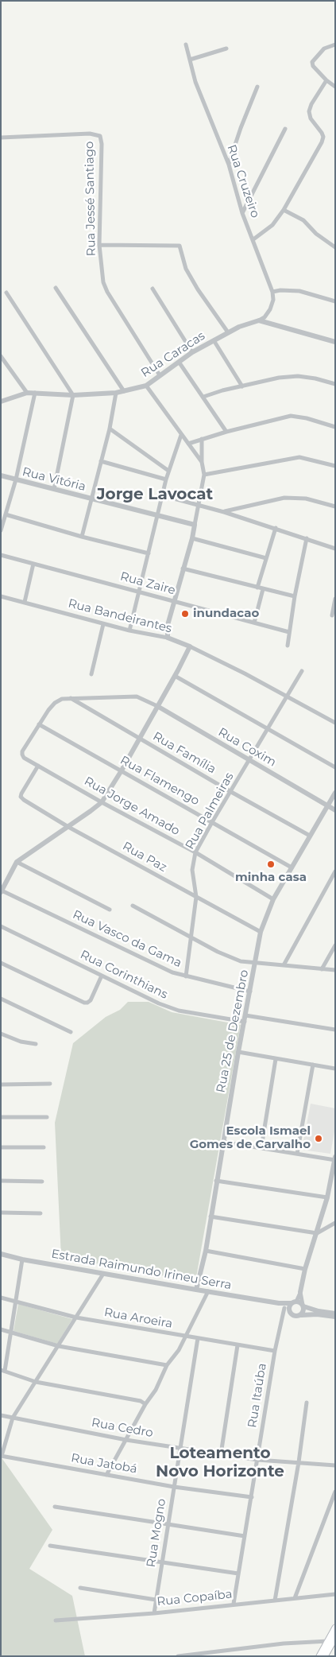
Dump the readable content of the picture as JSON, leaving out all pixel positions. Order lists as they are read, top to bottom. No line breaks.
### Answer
{"streets":{"street":["Rua Cruzeiro","Rua Jessé Santiago","Rua Caracas","Rua Vitória","Rua Zaire","Rua Bandeirantes","Rua Coxim","Rua Família","Rua Flamengo","Rua Jorge Amado","Rua Palmeiras","Rua Paz","Rua Vasco da Gama","Rua Corinthians","Rua 25 de Dezembro","Estrada Raimundo Irineu Serra","Rua Aroeira","Rua Itaúba","Rua Cedro","Rua Jatobá","Rua Mogno","Rua Copaíba"]},"crossings":[["Rua Cruzeiro","Rua Caracas"],["Rua Jessé Santiago","Rua Caracas"],["Rua Bandeirantes","Rua Palmeiras"],["Rua Coxim","Rua Palmeiras"],["Rua Coxim","Rua 25 de Dezembro"],["Rua Família","Rua Palmeiras"],["Rua Família","Rua 25 de Dezembro"],["Rua Flamengo","Rua Jorge Amado"],["Rua Flamengo","Rua Palmeiras"],["Rua Flamengo","Rua 25 de Dezembro"],["Rua Jorge Amado","Rua Palmeiras"],["Rua Jorge Amado","Rua Paz"],["Rua Jorge Amado","Rua 25 de Dezembro"],["Rua Palmeiras","Rua Paz"],["Rua Palmeiras","Rua Vasco da Gama"],["Rua Paz","Rua 25 de Dezembro"],["Rua Vasco da Gama","Rua 25 de Dezembro"],["Rua Corinthians","Rua 25 de Dezembro"],["Rua 25 de Dezembro","Estrada Raimundo Irineu Serra"],["Estrada Raimundo Irineu Serra","Rua Itaúba"],["Rua Aroeira","Rua Itaúba"],["Rua Aroeira","Rua Mogno"],["Rua Itaúba","Rua Cedro"],["Rua Itaúba","Rua Jatobá"],["Rua Itaúba","Rua Copaíba"],["Rua Cedro","Rua Mogno"],["Rua Jatobá","Rua Mogno"],["Rua Mogno","Rua Copaíba"]],"districts":["Jorge Lavocat","Loteamento Novo Horizonte"],"places":["inundacao","minha casa","Escola Ismael Gomes de Carvalho"]}
